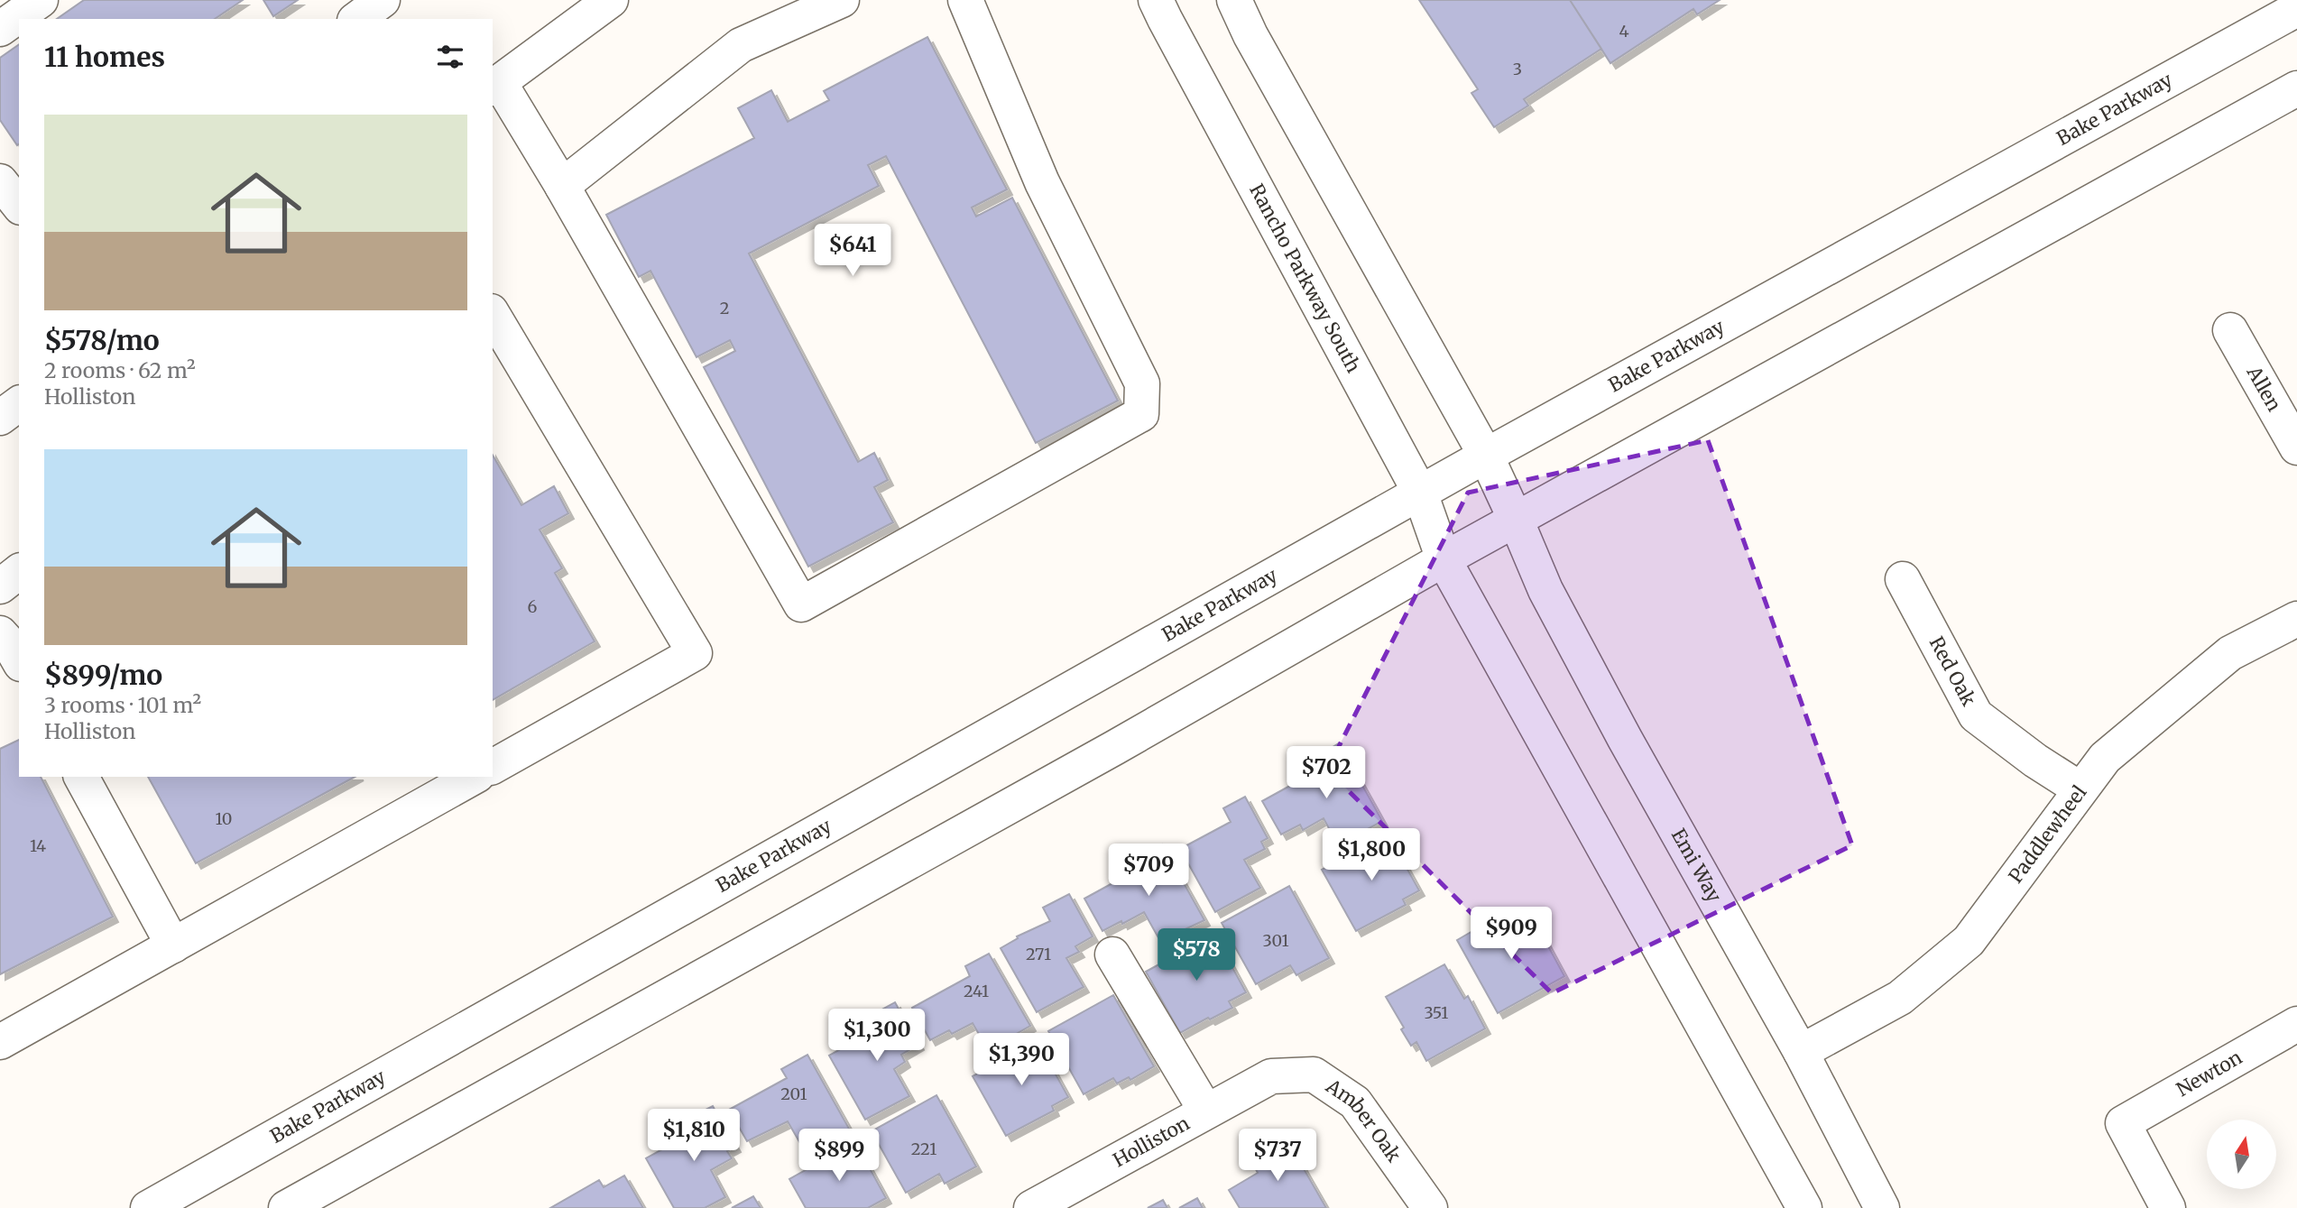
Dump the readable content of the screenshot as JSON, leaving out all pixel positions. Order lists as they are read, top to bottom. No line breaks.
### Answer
{"streets":{"street":["Bake Parkway","Rancho Parkway South","Allen","Red Oak","Paddlewheel","Emi Way","Newton","Amber Oak","Holliston"]},"crossings":[["Bake Parkway","Rancho Parkway South"],["Red Oak","Paddlewheel"],["Paddlewheel","Emi Way"],["Amber Oak","Holliston"]],"house_numbers":["4","3","2","6","10","14","301","271","241","351","201","221"],"north":"top","page":{"heading":"11 homes","list":[{"name":"$578/mo","note":"2 rooms · 62 m² · Holliston"},{"name":"$899/mo","note":"3 rooms · 101 m² · Holliston"}],"price":["$641","$702","$1,800","$709","$909","$578","$1,300","$1,390","$1,810","$899","$737"]}}
